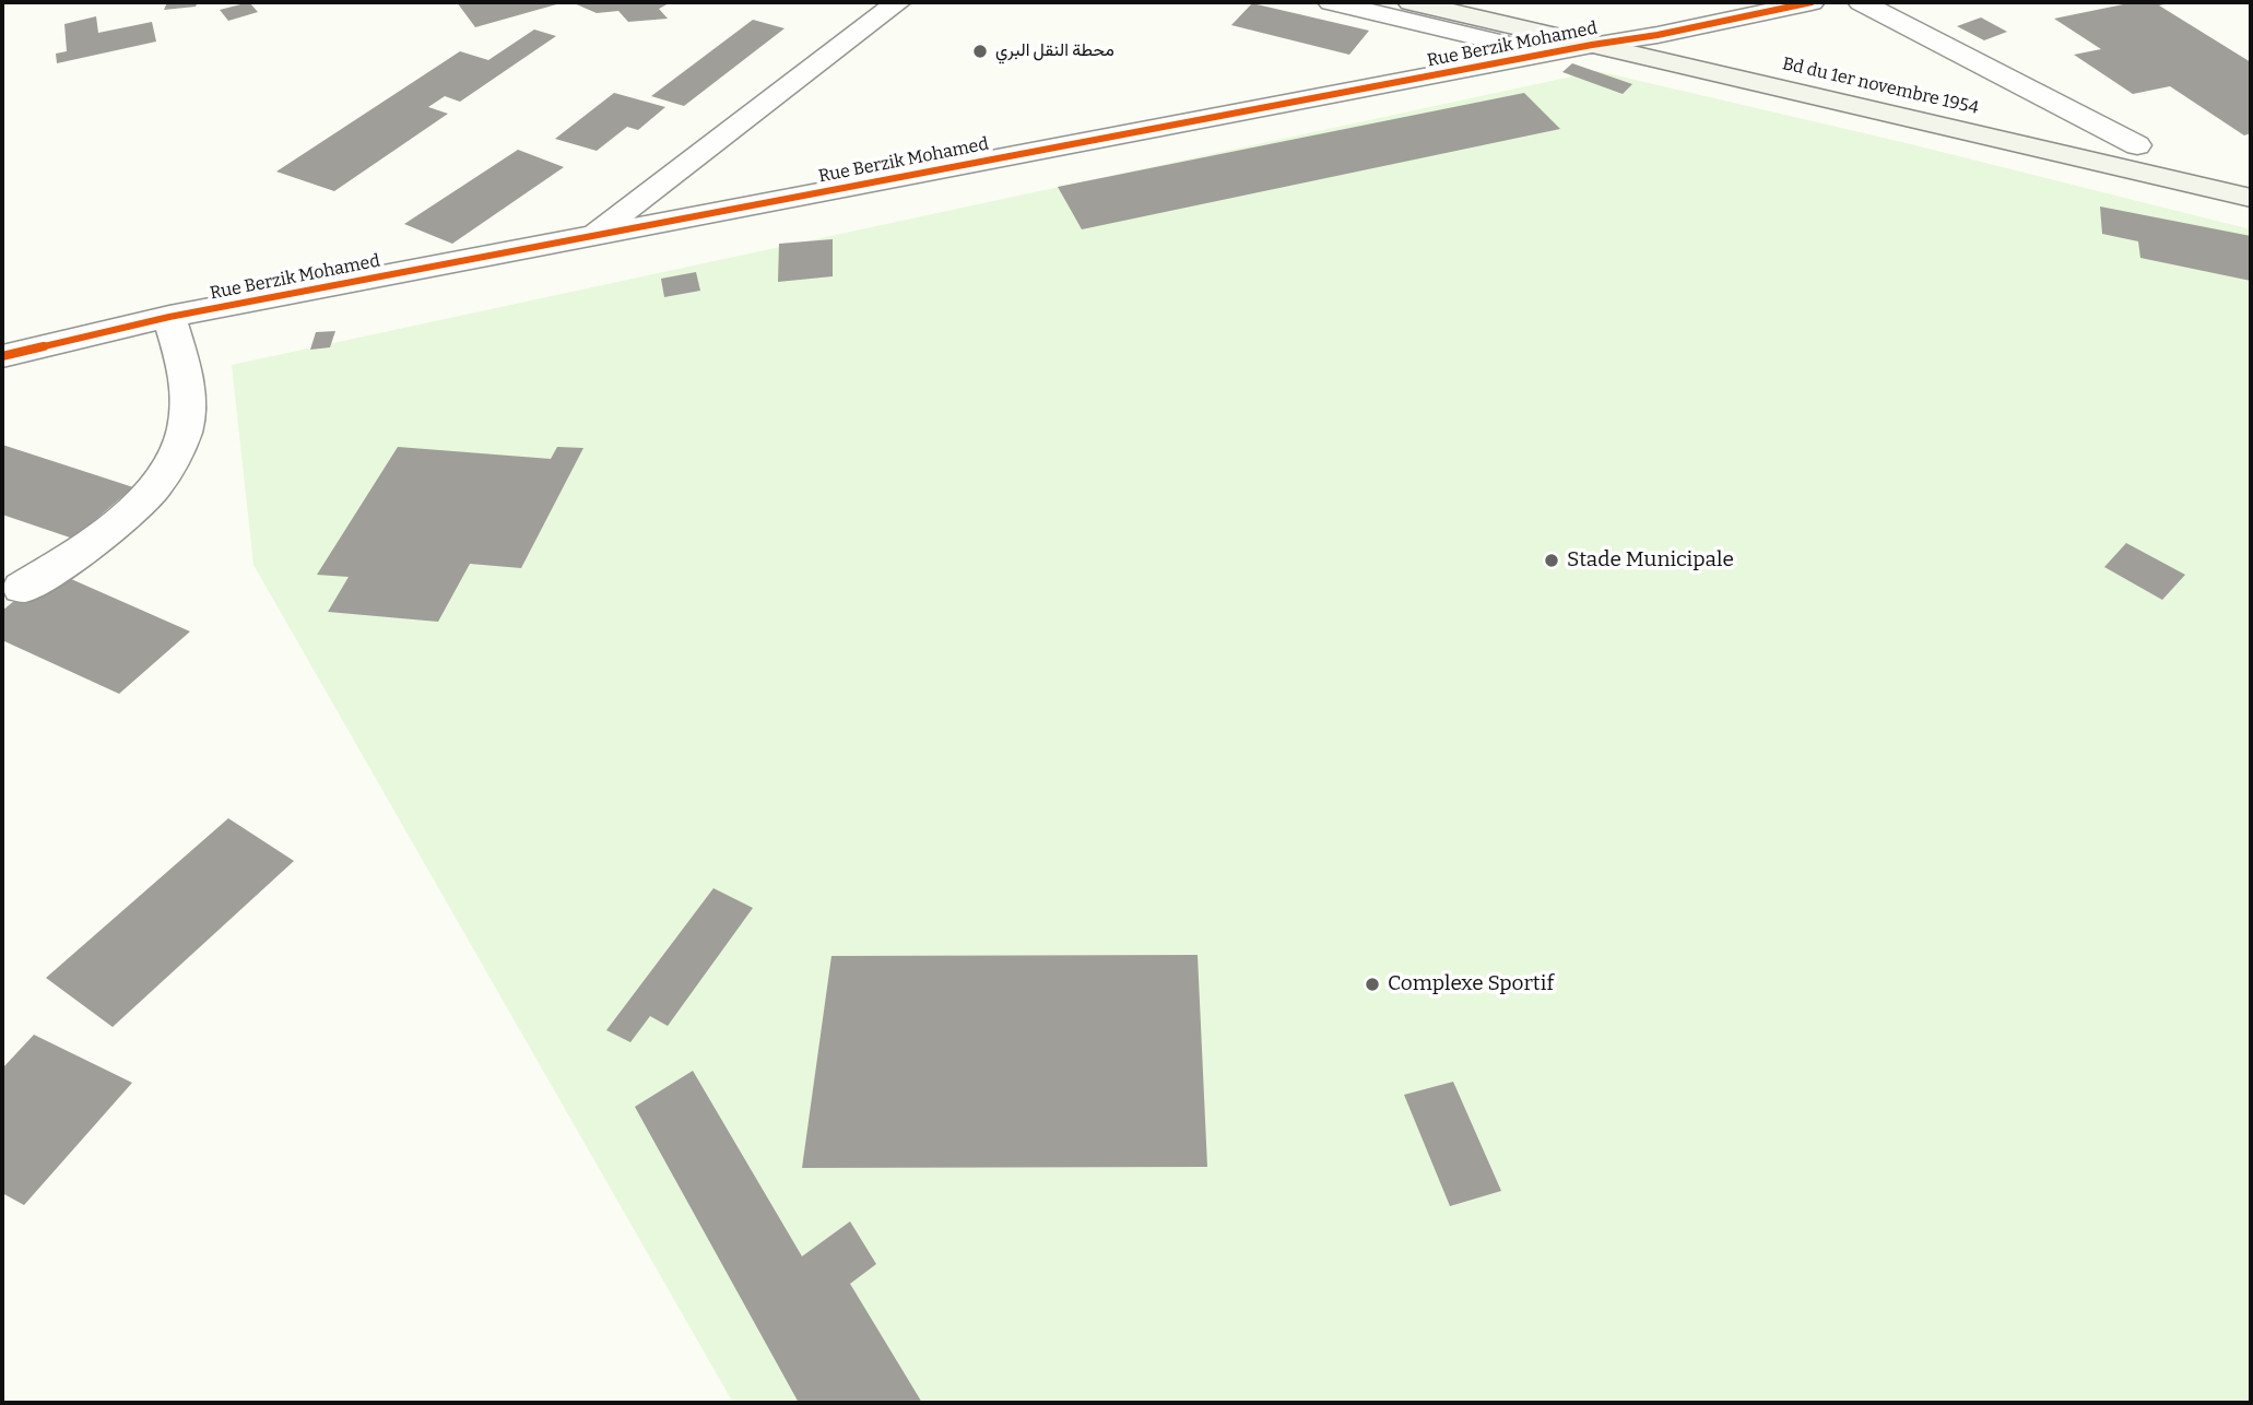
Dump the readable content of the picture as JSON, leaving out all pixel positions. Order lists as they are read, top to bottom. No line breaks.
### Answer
{"streets":{"street":["Rue Berzik Mohamed","Bd du 1er novembre 1954"]},"crossings":[["Rue Berzik Mohamed","Bd du 1er novembre 1954"]],"places":["محطة النقل البري","Stade Municipale","Complexe Sportif"]}
